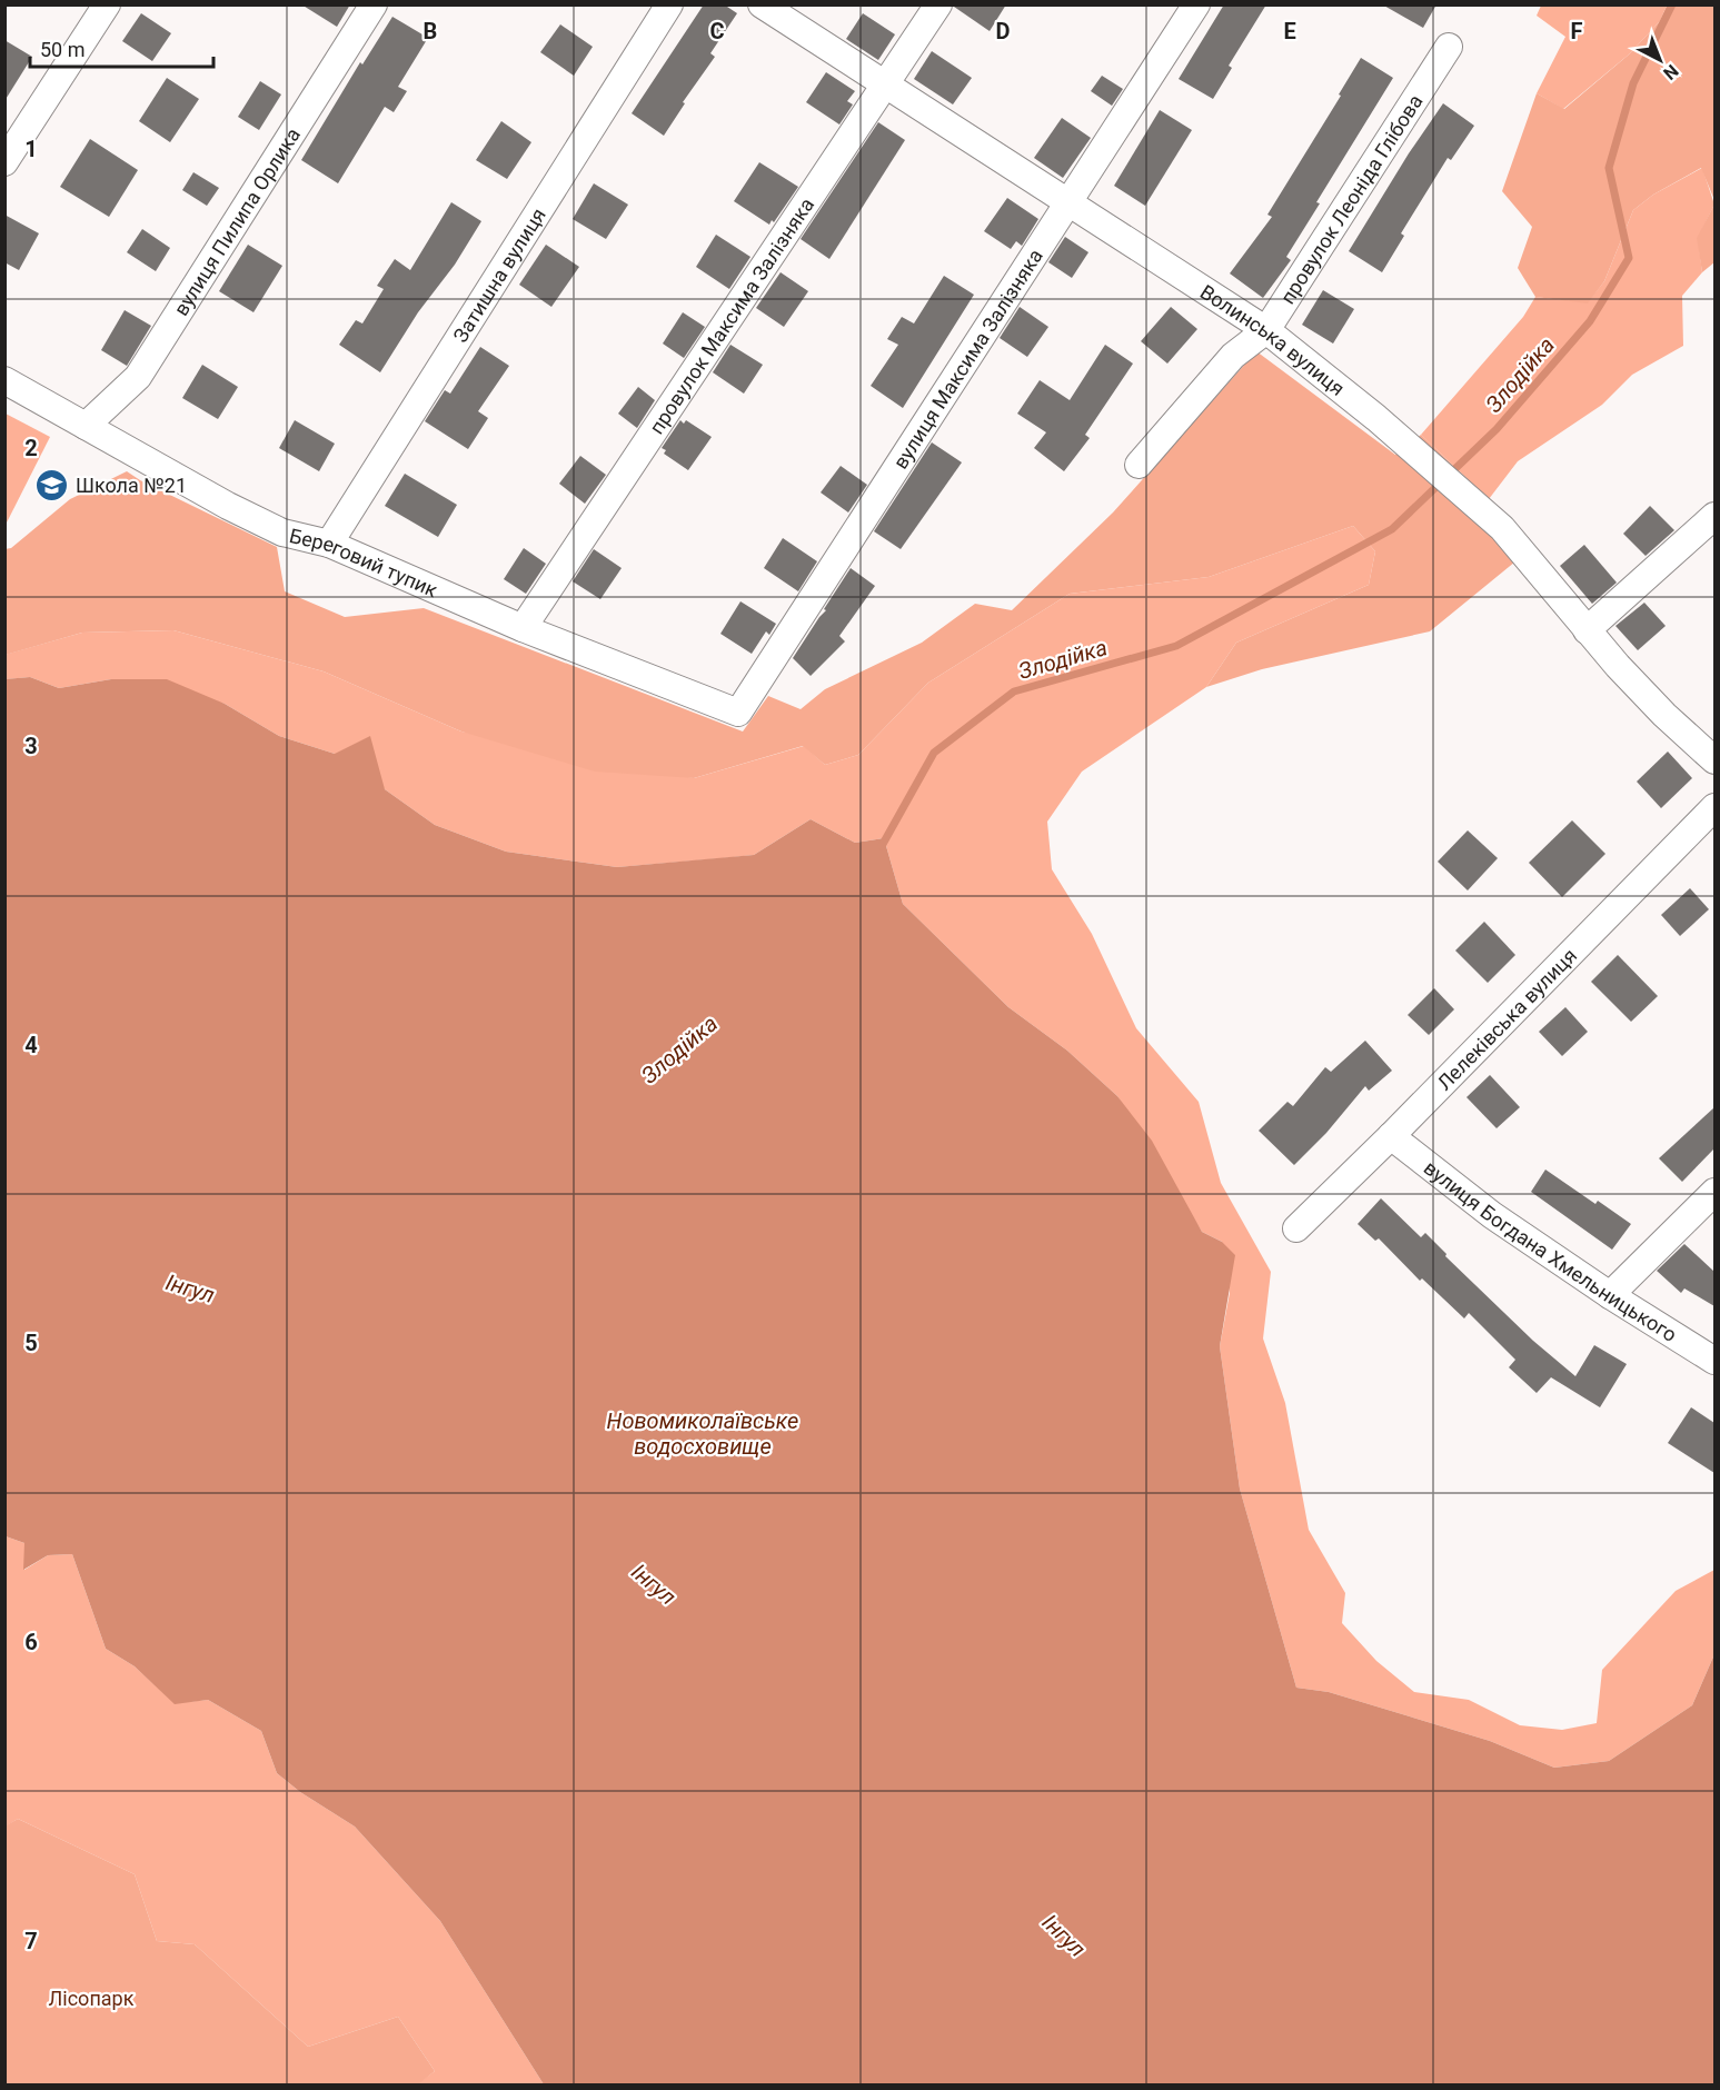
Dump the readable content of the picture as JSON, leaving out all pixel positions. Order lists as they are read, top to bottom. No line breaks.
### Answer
{"streets":{"street":["провулок Леоніда Глібова","вулиця Пилипа Орлика","Затишна вулиця","провулок Максима Залізняка","Волинська вулиця","вулиця Максима Залізняка","Береговий тупик","Лелеківська вулиця","вулиця Богдана Хмельницького"]},"crossings":[["провулок Леоніда Глібова","Волинська вулиця"],["вулиця Пилипа Орлика","Береговий тупик"],["Затишна вулиця","Береговий тупик"],["провулок Максима Залізняка","Волинська вулиця"],["провулок Максима Залізняка","Береговий тупик"],["Волинська вулиця","вулиця Максима Залізняка"],["вулиця Максима Залізняка","Береговий тупик"],["Лелеківська вулиця","вулиця Богдана Хмельницького"]],"water":["Злодійка","Інгул","Новомиколаївське водосховище"],"parks":["Лісопарк"],"places":{"school or university":["Школа №21"]},"scale_bar":"50 m","north":"bottom right","grid":{"columns":["B","C","D","E","F"],"rows":["1","2","3","4","5","6","7"]}}
